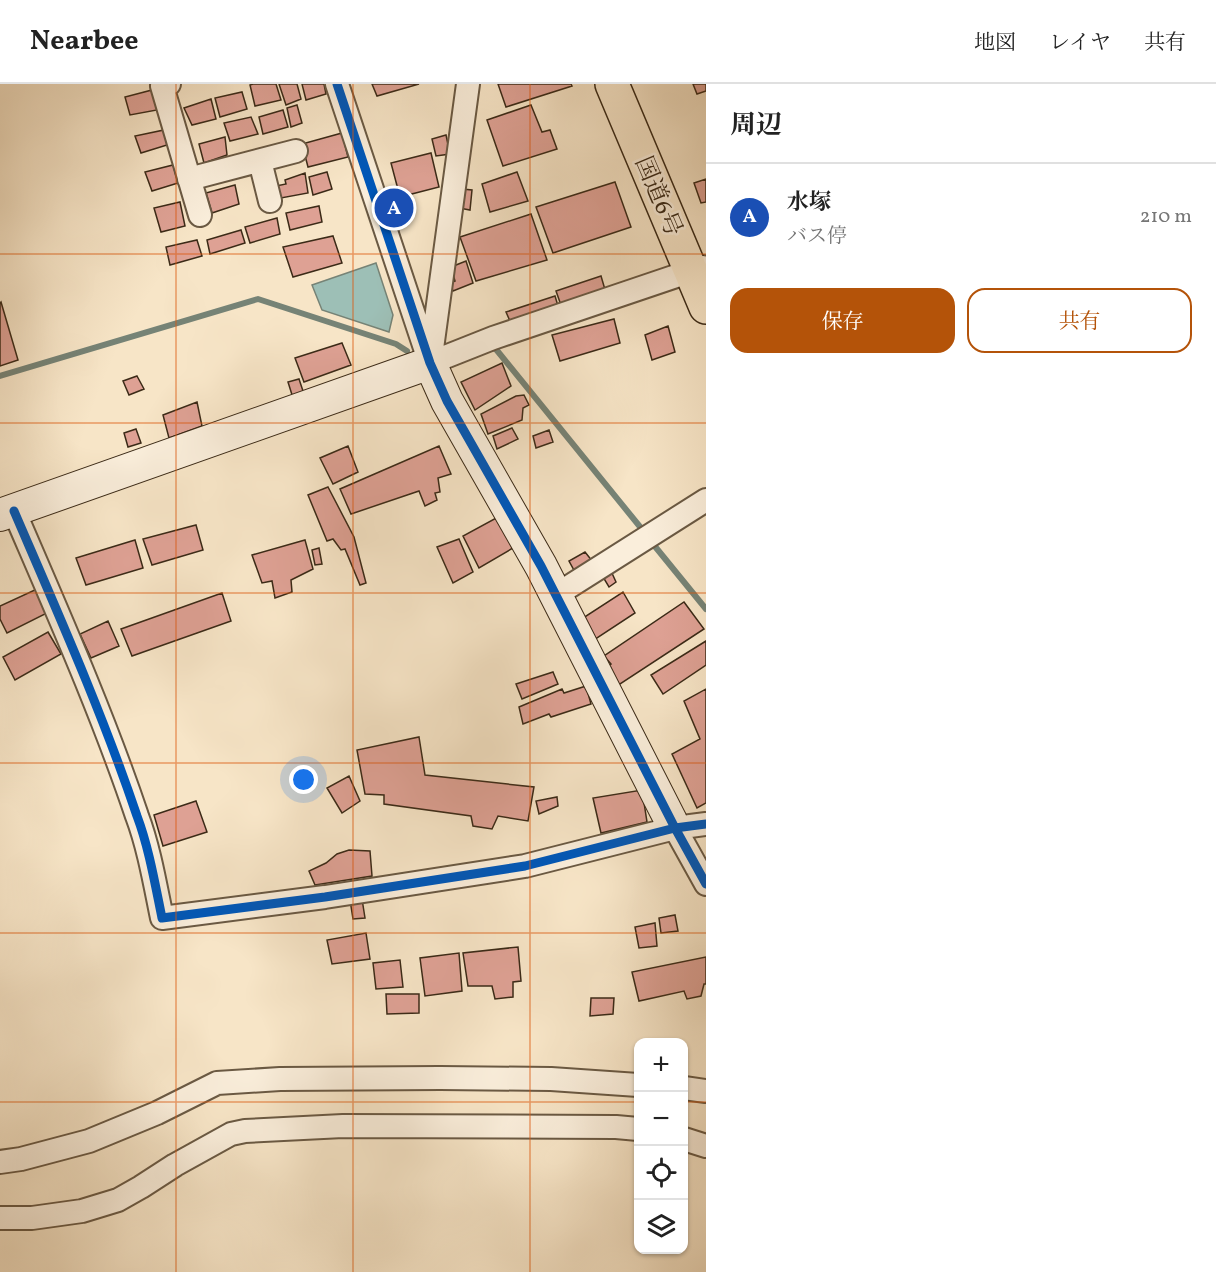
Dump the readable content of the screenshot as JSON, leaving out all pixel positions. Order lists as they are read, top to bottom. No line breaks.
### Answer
{"streets":{"highway":["国道6号"]},"page":{"header":"Nearbee","nav":["地図","レイヤ","共有"],"heading":"周辺","list":[{"mark":"A","name":"水塚","note":"バス停","value":"210 m"}],"pins":"A","buttons":["保存","共有"],"map_buttons":["+","−"]}}
